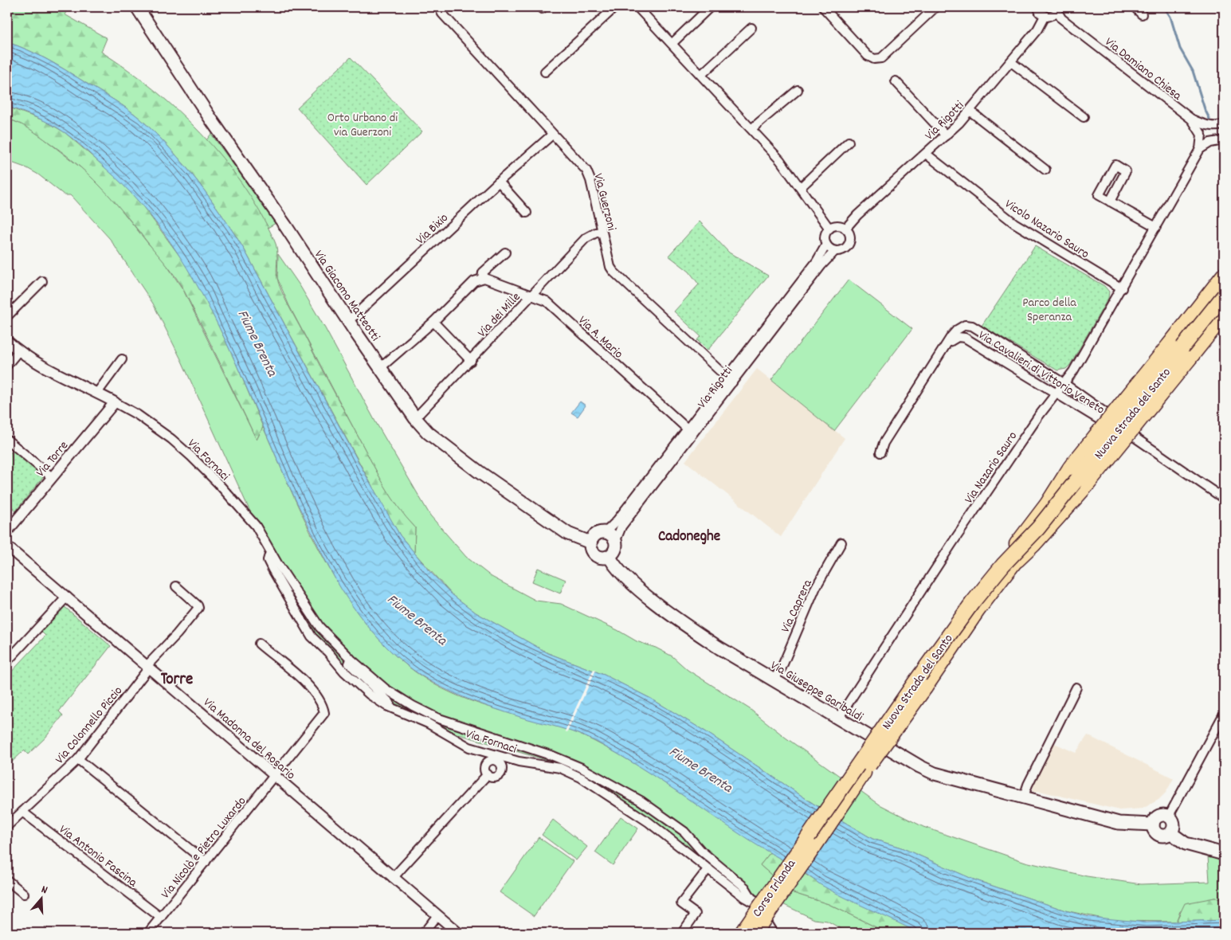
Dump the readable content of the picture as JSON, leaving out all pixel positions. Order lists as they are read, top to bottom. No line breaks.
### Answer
{"streets":{"highway":["Nuova Strada del Santo","Corso Irlanda"],"main road":["Via Giacomo Matteotti","Via Giuseppe Garibaldi"],"street":["Via Damiano Chiesa","Via Rigotti","Via Guerzoni","Via Bixio","Vicolo Nazario Sauro","Via dei Mille","Via A. Mario","Via Cavalieri di Vittorio Veneto","Via Torre","Via Fornaci","Via Nazario Sauro","Via Caprera","Via Colonnello Piccio","Via Madonna del Rosario","Via Nicolò e Pietro Luxardo","Via Antonio Fascina"]},"crossings":[["Via Rigotti","Via Guerzoni"],["Via Rigotti","Vicolo Nazario Sauro"],["Via Rigotti","Via Giacomo Matteotti"],["Via Rigotti","Via A. Mario"],["Via Rigotti","Via Giuseppe Garibaldi"],["Via Guerzoni","Via Bixio"],["Via Guerzoni","Via dei Mille"],["Via Bixio","Via Giacomo Matteotti"],["Vicolo Nazario Sauro","Via Nazario Sauro"],["Via Giacomo Matteotti","Via dei Mille"],["Via Giacomo Matteotti","Via Giuseppe Garibaldi"],["Via dei Mille","Via A. Mario"],["Via Cavalieri di Vittorio Veneto","Via Nazario Sauro"],["Nuova Strada del Santo","Corso Irlanda"],["Via Torre","Via Fornaci"],["Via Nazario Sauro","Via Giuseppe Garibaldi"],["Via Caprera","Via Giuseppe Garibaldi"],["Via Colonnello Piccio","Via Madonna del Rosario"],["Via Colonnello Piccio","Via Antonio Fascina"],["Via Madonna del Rosario","Via Nicolò e Pietro Luxardo"],["Via Nicolò e Pietro Luxardo","Via Antonio Fascina"]],"districts":["Cadoneghe","Torre"],"water":["Fiume Brenta"],"parks":["Orto Urbano di via Guerzoni","Parco della Speranza"],"north":"top"}
